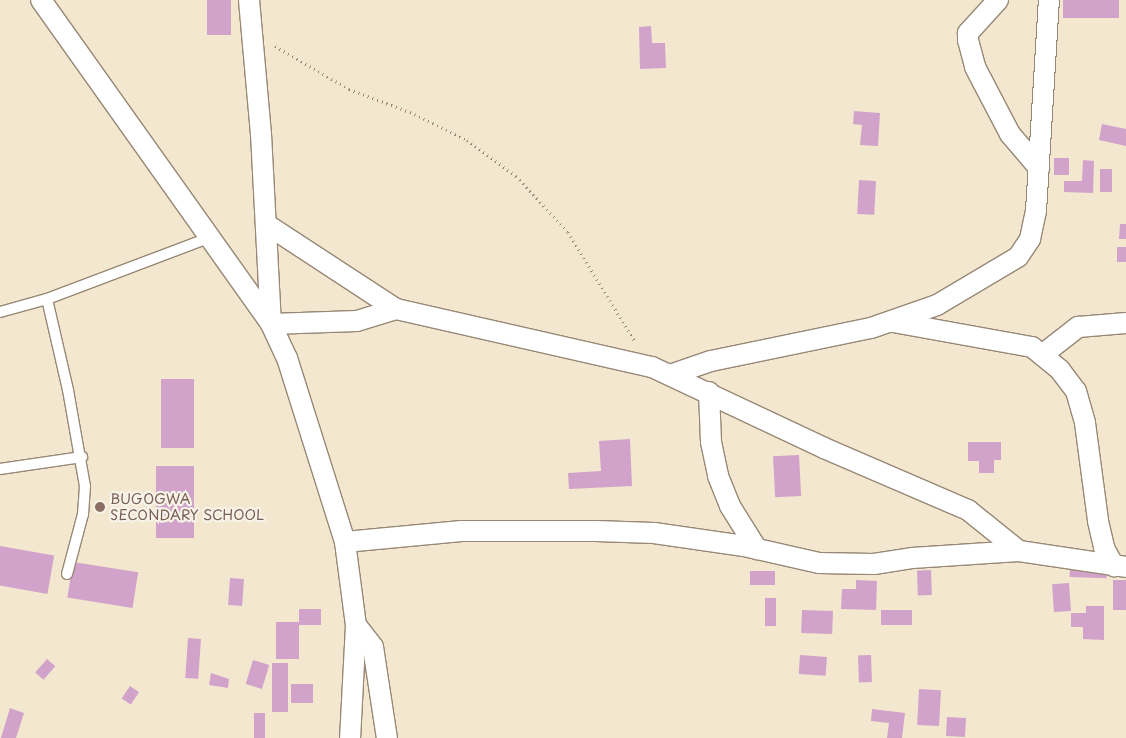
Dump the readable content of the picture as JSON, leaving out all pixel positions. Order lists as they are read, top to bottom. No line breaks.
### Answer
{"places":["BUGOGWA SECONDARY SCHOOL"]}
